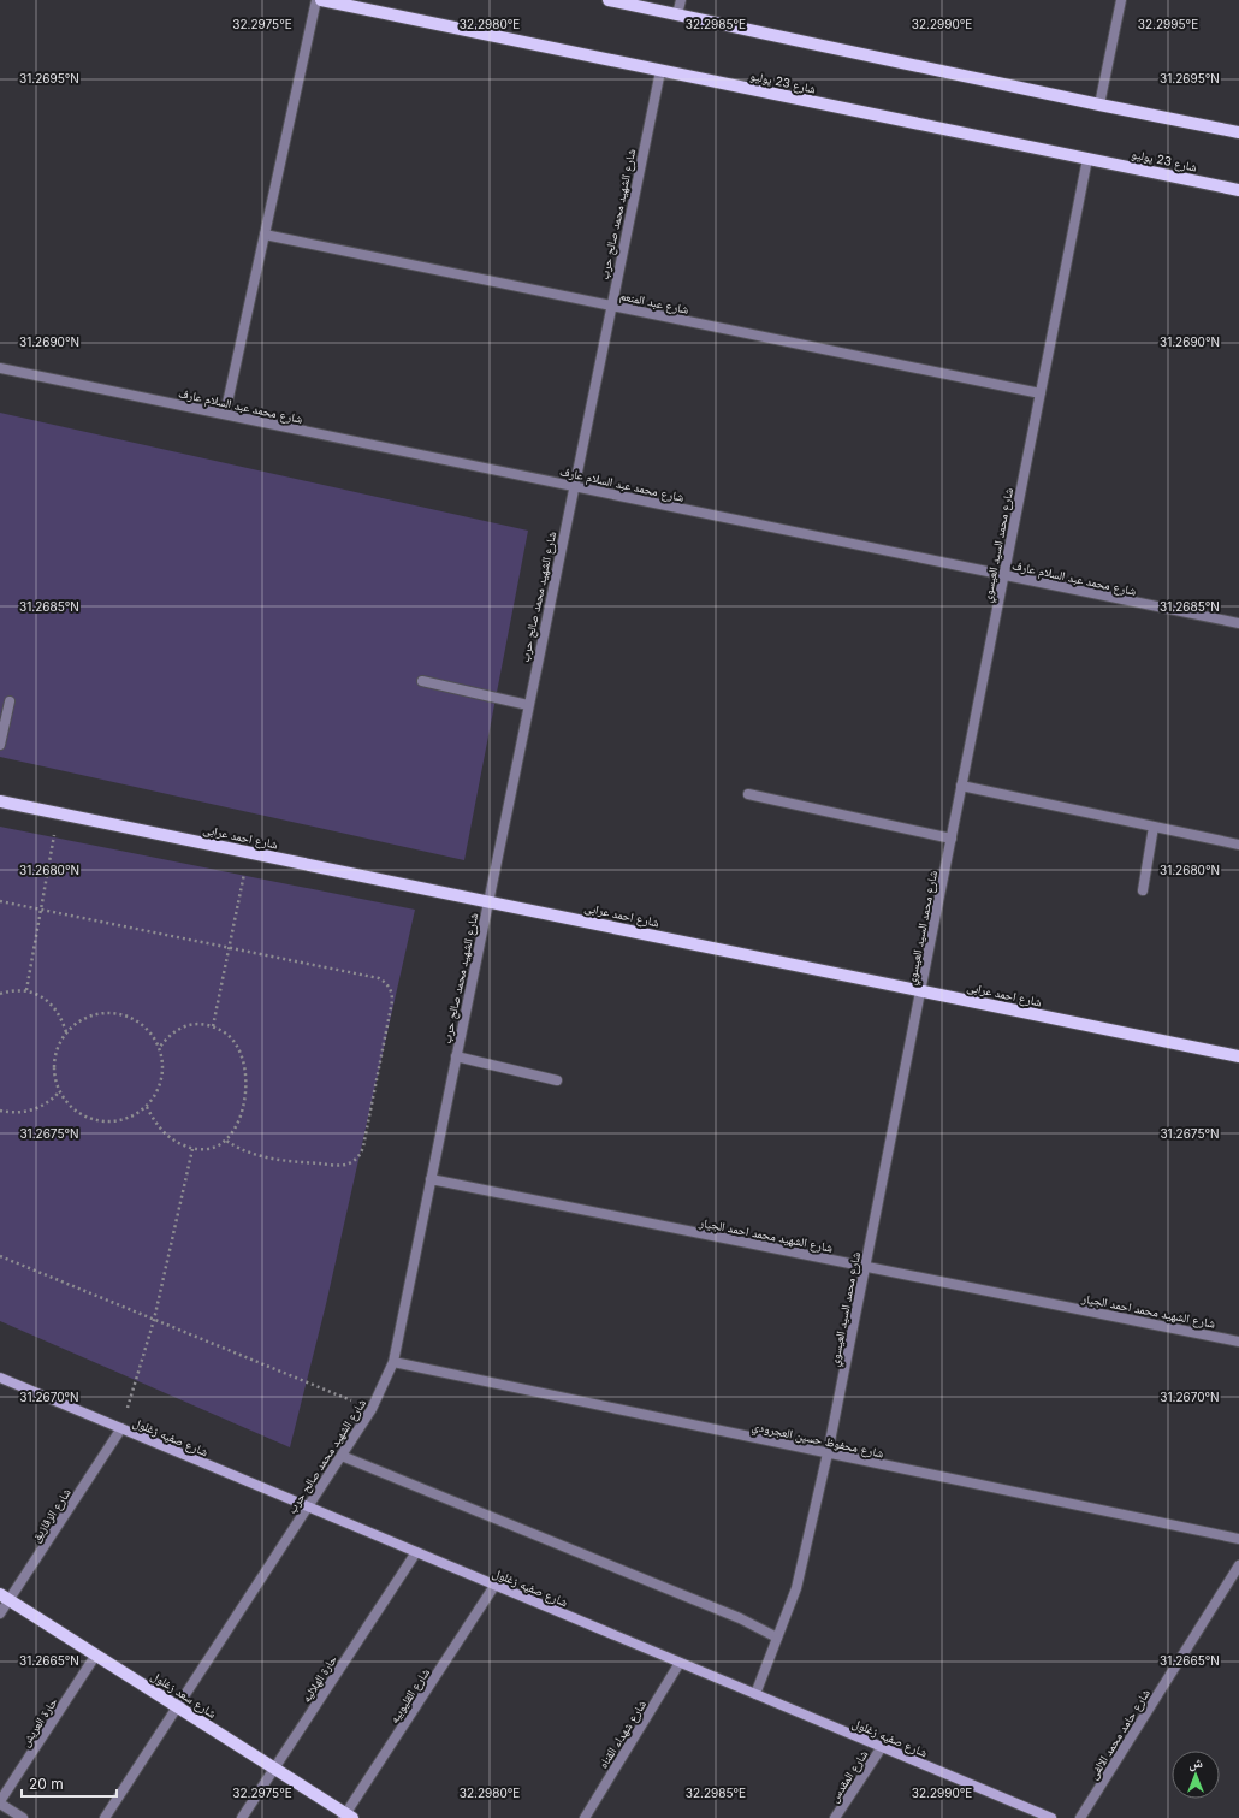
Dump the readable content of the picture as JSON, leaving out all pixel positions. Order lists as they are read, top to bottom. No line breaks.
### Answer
{"streets":{"main road":["شارع 23 يوليو","شارع احمد عرابى","شارع سعد زغلول"],"street":["شارع الشهيد محمد صالح حرب","شارع عبد المنعم","شارع محمد عبد السلام عارف","شارع محمد السيد العيسوي","شارع الشهيد محمد احمد الجيار","شارع صفيه زغلول","شارع محفوظ حسين العجرودي","شارع الزقازيق","حارة الهلاليه","شارع القليوبيه","حارة العريش","شارع شهداء القناه","شارع حامد محمد الالفى","شارع المقدس"]},"crossings":[["شارع 23 يوليو","شارع الشهيد محمد صالح حرب"],["شارع 23 يوليو","شارع محمد السيد العيسوي"],["شارع الشهيد محمد صالح حرب","شارع عبد المنعم"],["شارع الشهيد محمد صالح حرب","شارع محمد عبد السلام عارف"],["شارع الشهيد محمد صالح حرب","شارع احمد عرابى"],["شارع الشهيد محمد صالح حرب","شارع الشهيد محمد احمد الجيار"],["شارع الشهيد محمد صالح حرب","شارع صفيه زغلول"],["شارع الشهيد محمد صالح حرب","شارع محفوظ حسين العجرودي"],["شارع الشهيد محمد صالح حرب","شارع سعد زغلول"],["شارع عبد المنعم","شارع محمد السيد العيسوي"],["شارع محمد عبد السلام عارف","شارع محمد السيد العيسوي"],["شارع محمد السيد العيسوي","شارع احمد عرابى"],["شارع محمد السيد العيسوي","شارع الشهيد محمد احمد الجيار"],["شارع محمد السيد العيسوي","شارع صفيه زغلول"],["شارع محمد السيد العيسوي","شارع محفوظ حسين العجرودي"],["شارع صفيه زغلول","شارع الزقازيق"],["شارع صفيه زغلول","حارة الهلاليه"],["شارع صفيه زغلول","شارع القليوبيه"],["شارع صفيه زغلول","شارع شهداء القناه"],["شارع صفيه زغلول","شارع المقدس"],["شارع الزقازيق","شارع سعد زغلول"],["حارة الهلاليه","شارع سعد زغلول"],["شارع سعد زغلول","شارع القليوبيه"],["شارع سعد زغلول","حارة العريش"]],"scale_bar":"20 m","north":"top","coordinates":["32.2975°E","32.2980°E","32.2985°E","32.2990°E","32.2995°E","31.2695°N","31.2690°N","31.2685°N","31.2680°N","31.2675°N","31.2670°N","31.2665°N"]}
